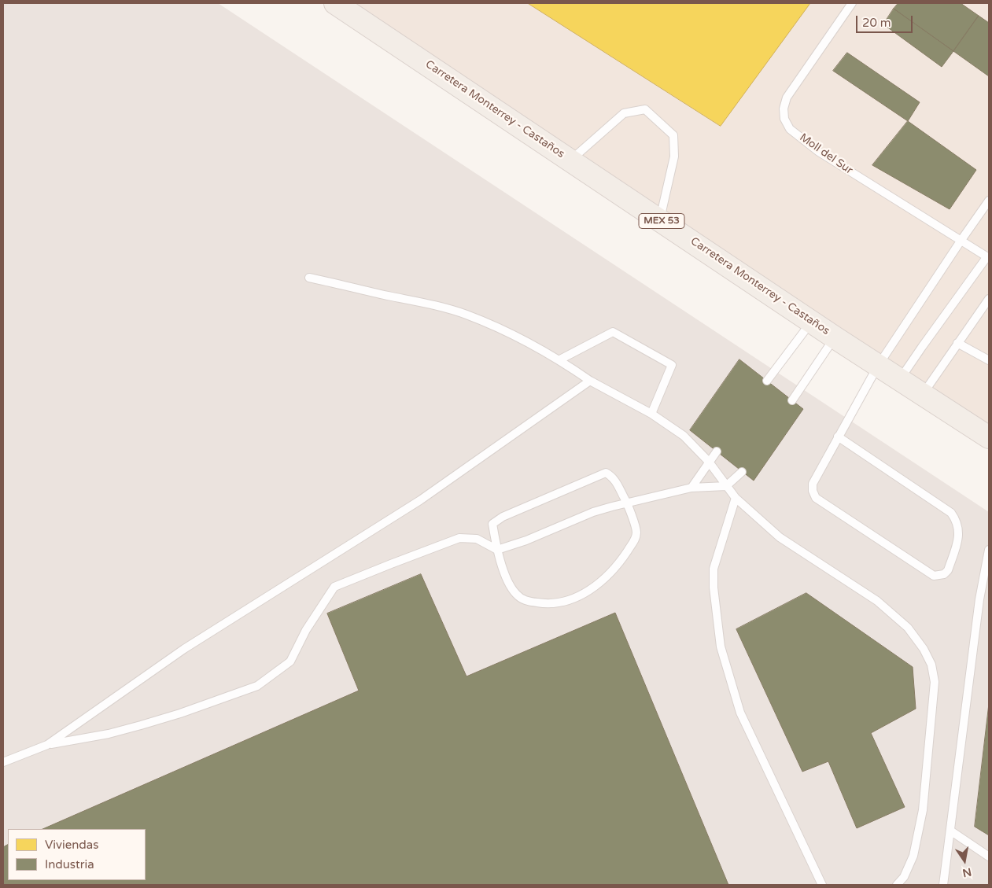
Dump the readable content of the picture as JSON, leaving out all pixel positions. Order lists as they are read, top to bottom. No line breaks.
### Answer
{"streets":{"main road":["Carretera Monterrey - Castaños","MEX 53"],"lane":["Moll del Sur"]},"legend":["Viviendas","Industria"],"scale_bar":"20 m","north":"bottom"}
